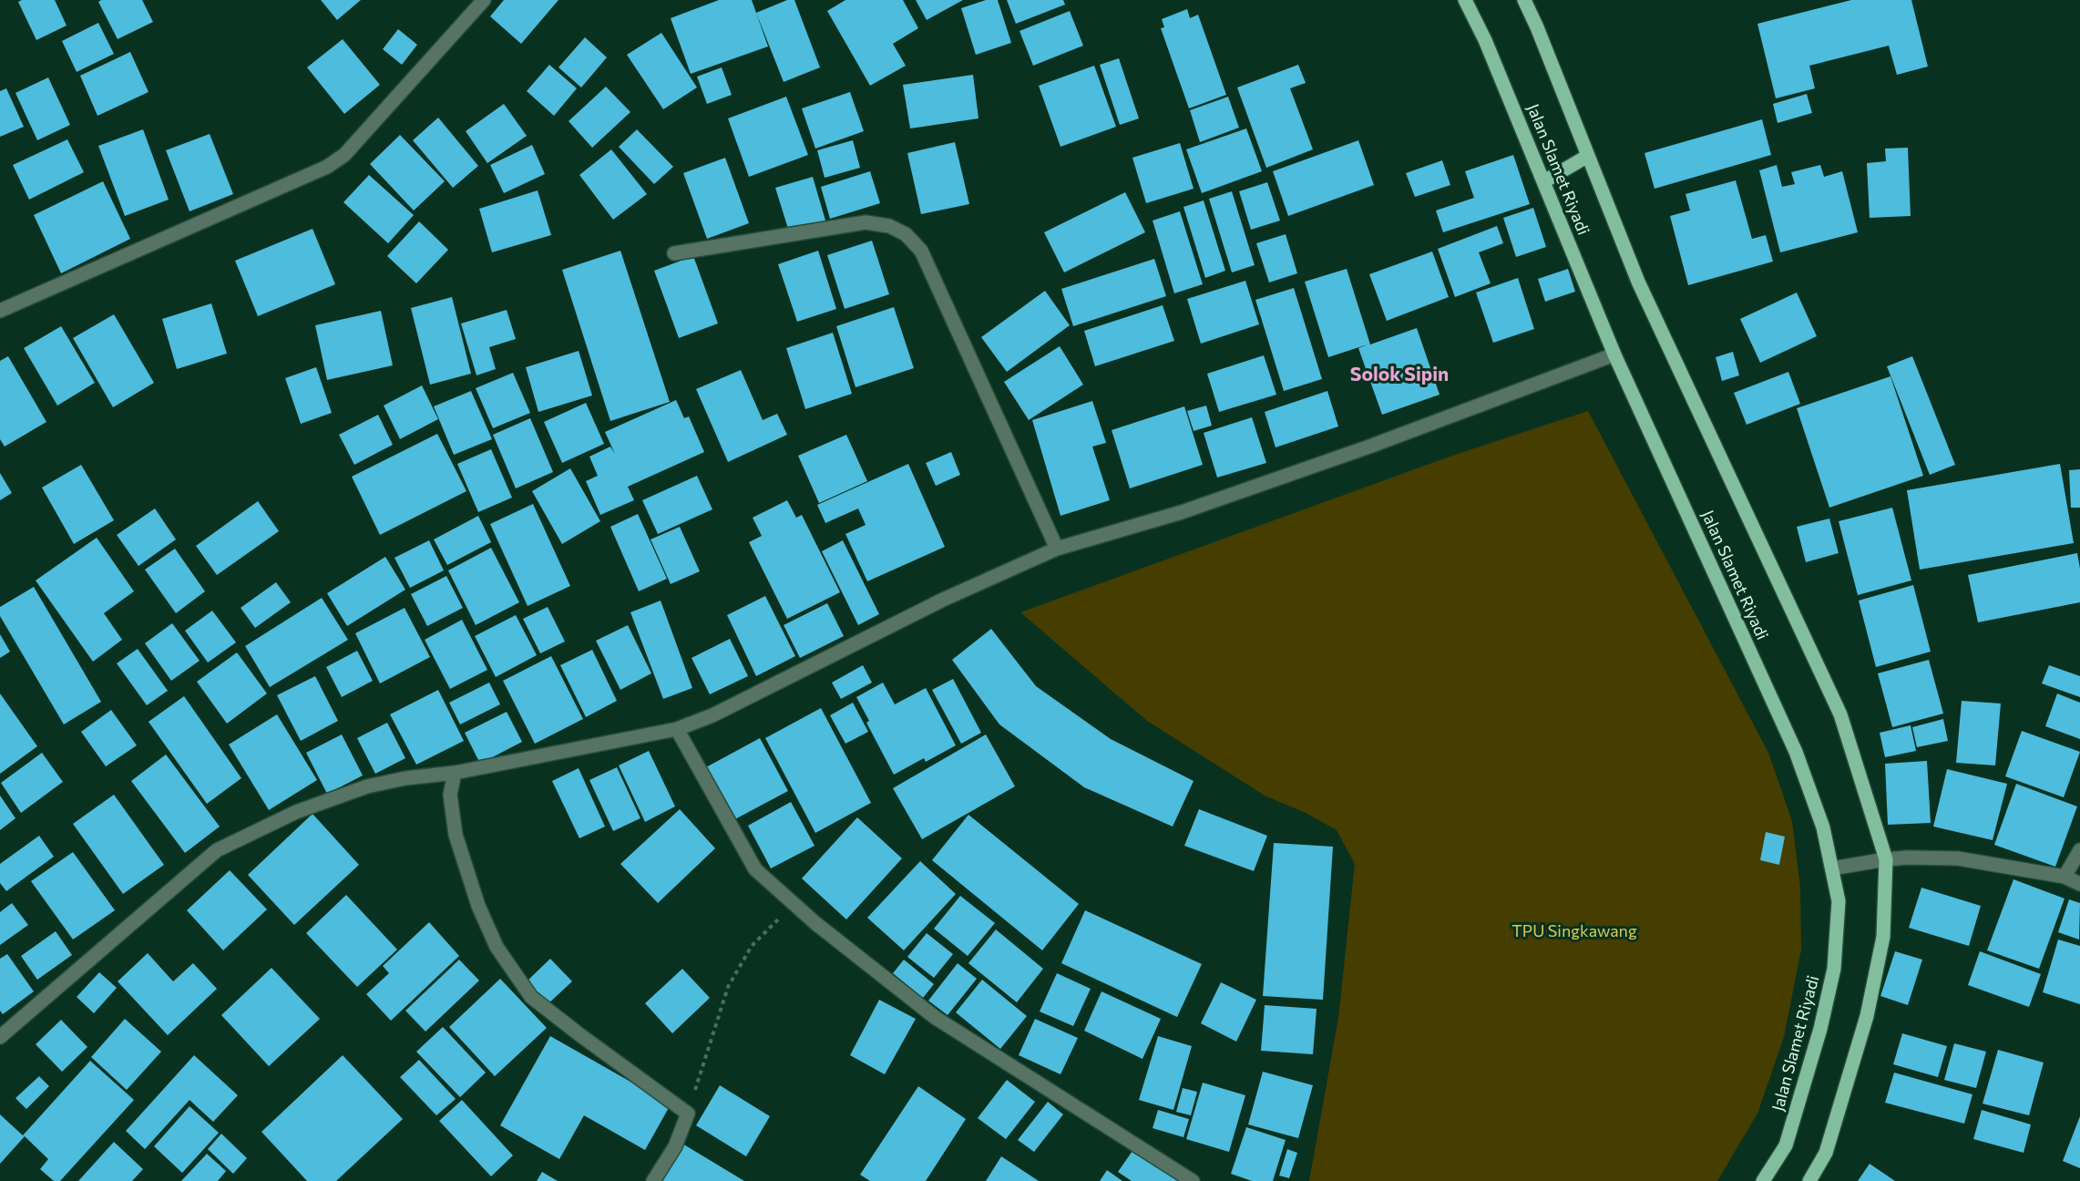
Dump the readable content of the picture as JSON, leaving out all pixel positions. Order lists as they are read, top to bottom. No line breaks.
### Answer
{"streets":{"main road":["Jalan Slamet Riyadi"]},"districts":["Solok Sipin"],"parks":["TPU Singkawang"]}
